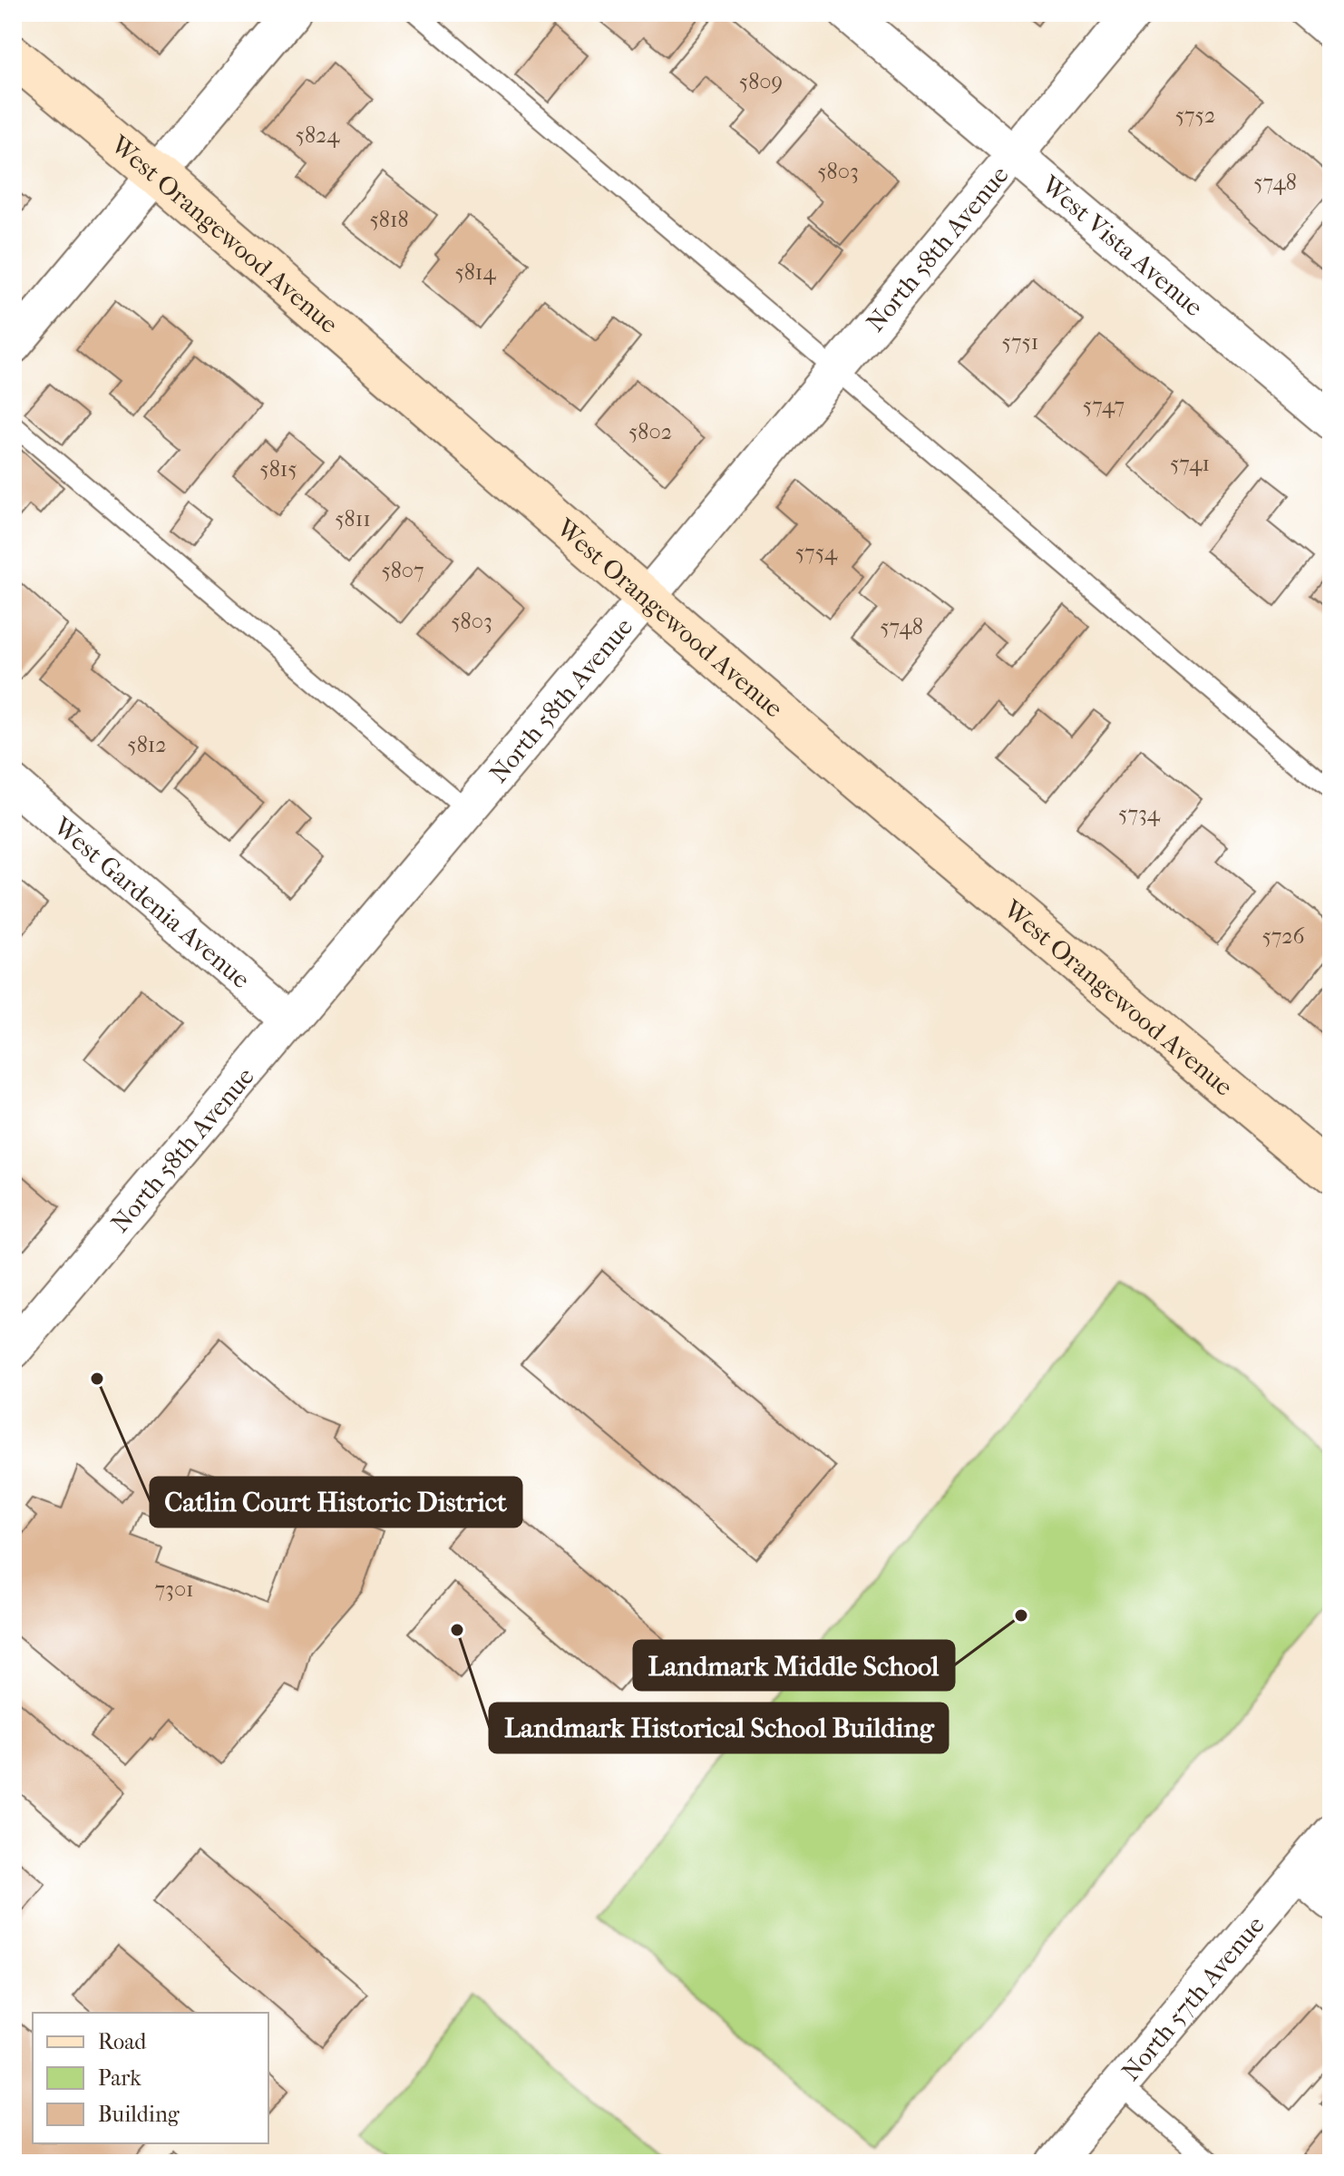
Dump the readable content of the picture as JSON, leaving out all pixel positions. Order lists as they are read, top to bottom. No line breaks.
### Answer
{"streets":{"street":["West Orangewood Avenue","West Vista Avenue","North 58th Avenue","West Gardenia Avenue","North 57th Avenue"]},"crossings":[["West Orangewood Avenue","North 58th Avenue"],["West Vista Avenue","North 58th Avenue"],["North 58th Avenue","West Gardenia Avenue"]],"places":["Catlin Court Historic District","Landmark Middle School","Landmark Historical School Building"],"house_numbers":["5809","5752","5824","5803","5748","5818","5814","5751","5747","5802","5741","5815","5811","5754","5807","5803","5748","5812","5734","5726","7301"],"legend":["Road","Park","Building"]}
